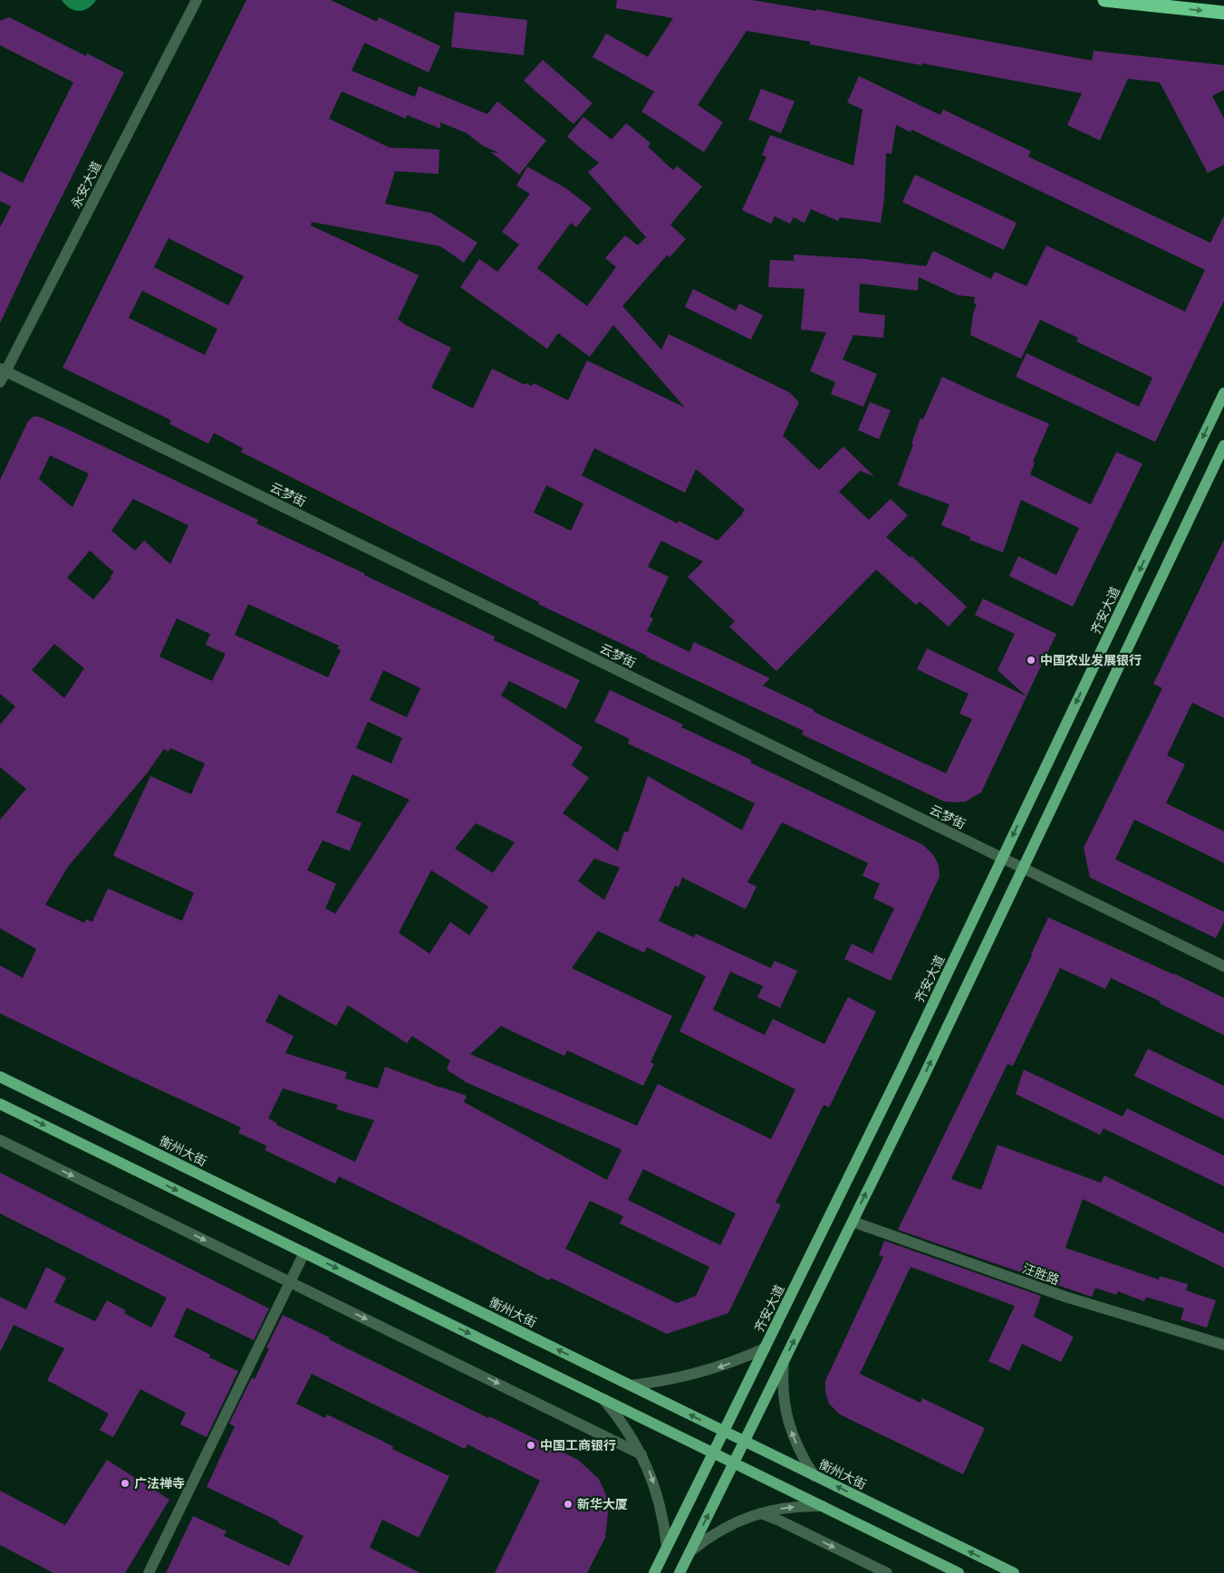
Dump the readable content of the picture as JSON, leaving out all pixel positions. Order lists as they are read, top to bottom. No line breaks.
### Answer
{"streets":{"main road":["齐安大道","衡州大街"],"street":["永安大道","云梦街","汪胜路"]},"crossings":[["永安大道","云梦街"],["云梦街","齐安大道"],["齐安大道","衡州大街"]],"places":["中国农业发展银行","中国工商银行","广法禅寺","新华大厦"]}
